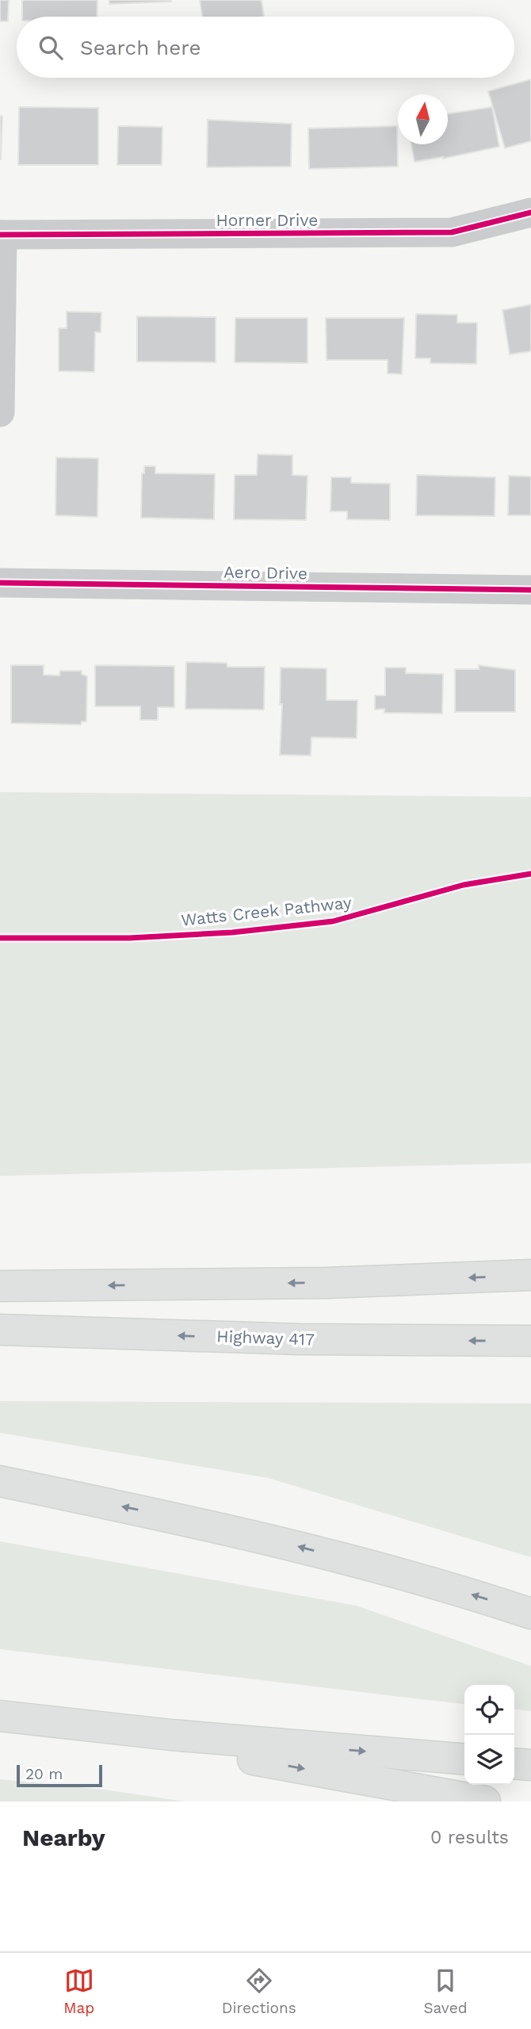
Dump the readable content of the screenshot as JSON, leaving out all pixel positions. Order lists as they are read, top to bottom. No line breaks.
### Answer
{"streets":{"highway":["Highway 417"],"street":["Horner Drive","Aero Drive"],"cycle path":["Watts Creek Pathway"]},"scale_bar":"20 m","north":"top","page":{"search":"Search here","scale":"20 m","heading":["Nearby","0 results"],"nav":["Map","Directions","Saved"]}}
